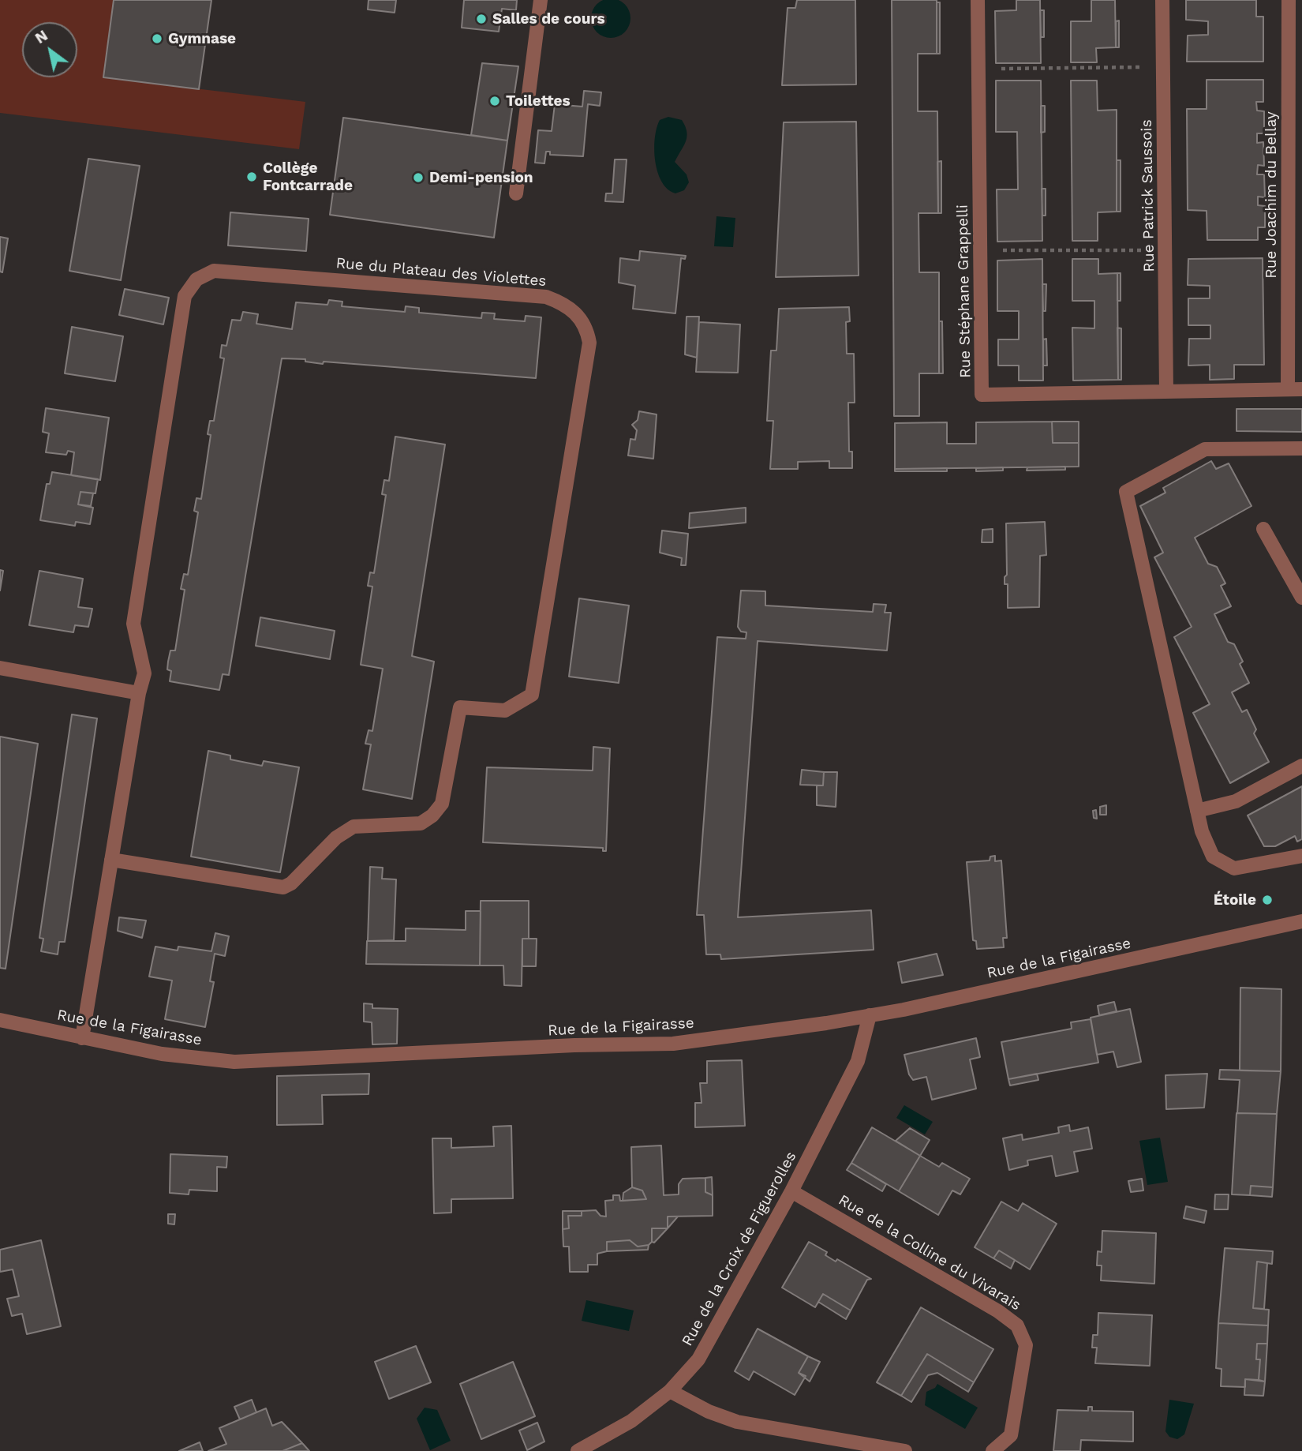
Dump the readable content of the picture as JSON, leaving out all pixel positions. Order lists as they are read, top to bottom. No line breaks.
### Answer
{"streets":{"street":["Rue Joachim du Bellay","Rue Patrick Saussois","Rue du Plateau des Violettes","Rue Stéphane Grappelli","Rue de la Figairasse","Rue de la Croix de Figuerolles","Rue de la Colline du Vivarais"]},"crossings":[["Rue Joachim du Bellay","Rue Stéphane Grappelli"],["Rue Patrick Saussois","Rue Stéphane Grappelli"],["Rue du Plateau des Violettes","Rue de la Figairasse"],["Rue de la Figairasse","Rue de la Croix de Figuerolles"],["Rue de la Croix de Figuerolles","Rue de la Colline du Vivarais"]],"places":["Salles de cours","Gymnase","Toilettes","Collège Fontcarrade","Demi-pension","Étoile"],"north":"top left"}
